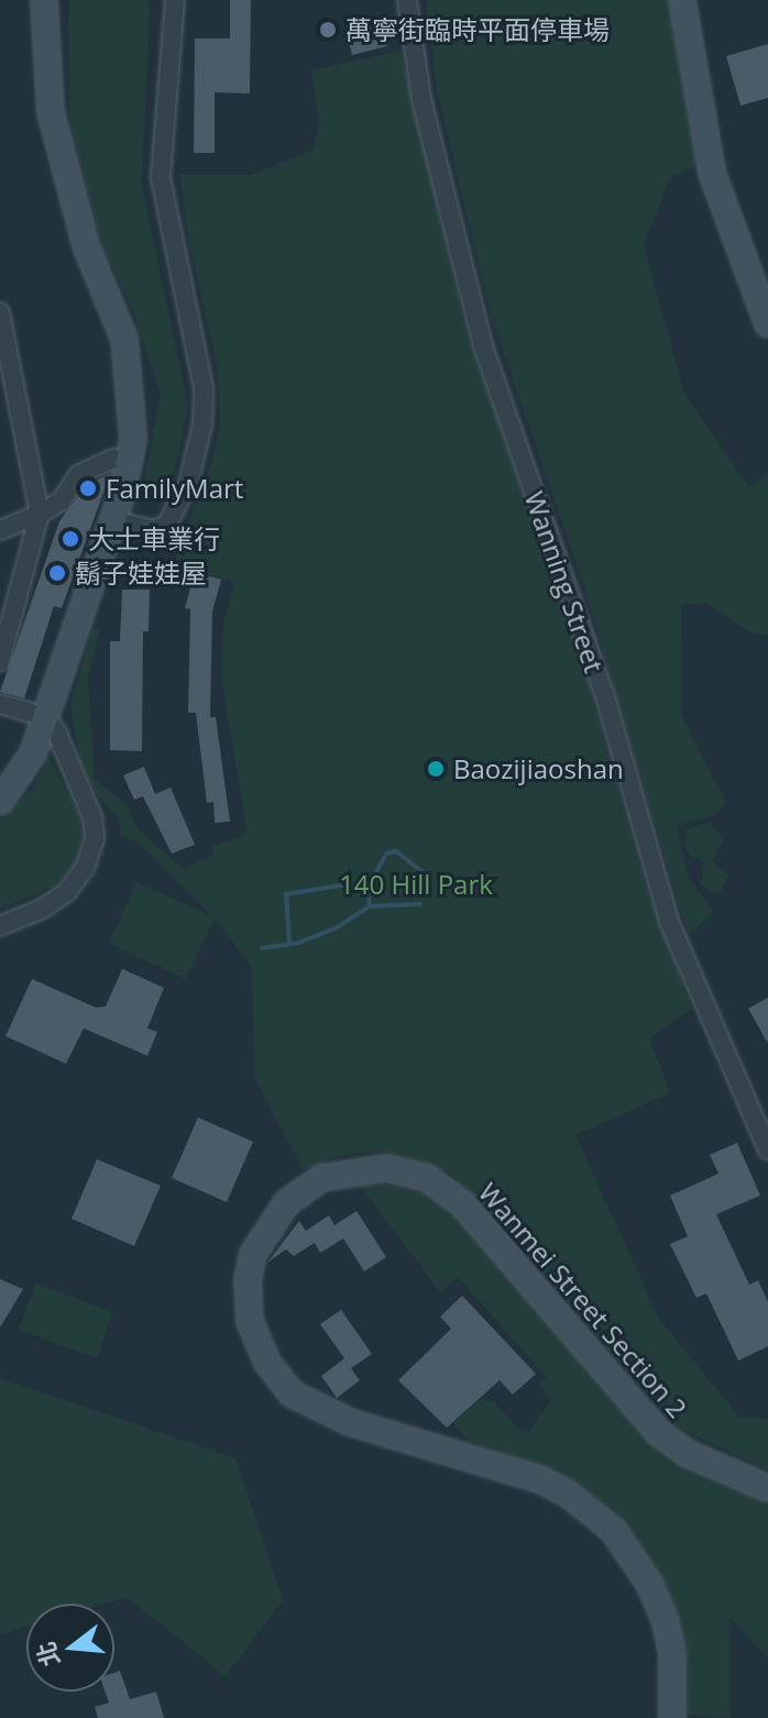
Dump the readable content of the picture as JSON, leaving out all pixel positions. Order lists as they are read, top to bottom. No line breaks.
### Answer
{"streets":{"street":["Wanning Street","Wanmei Street Section 2"]},"parks":["140 Hill Park"],"places":["萬寧街臨時平面停車場","FamilyMart","大士車業行","鬍子娃娃屋","Baozijiaoshan"],"north":"left"}
